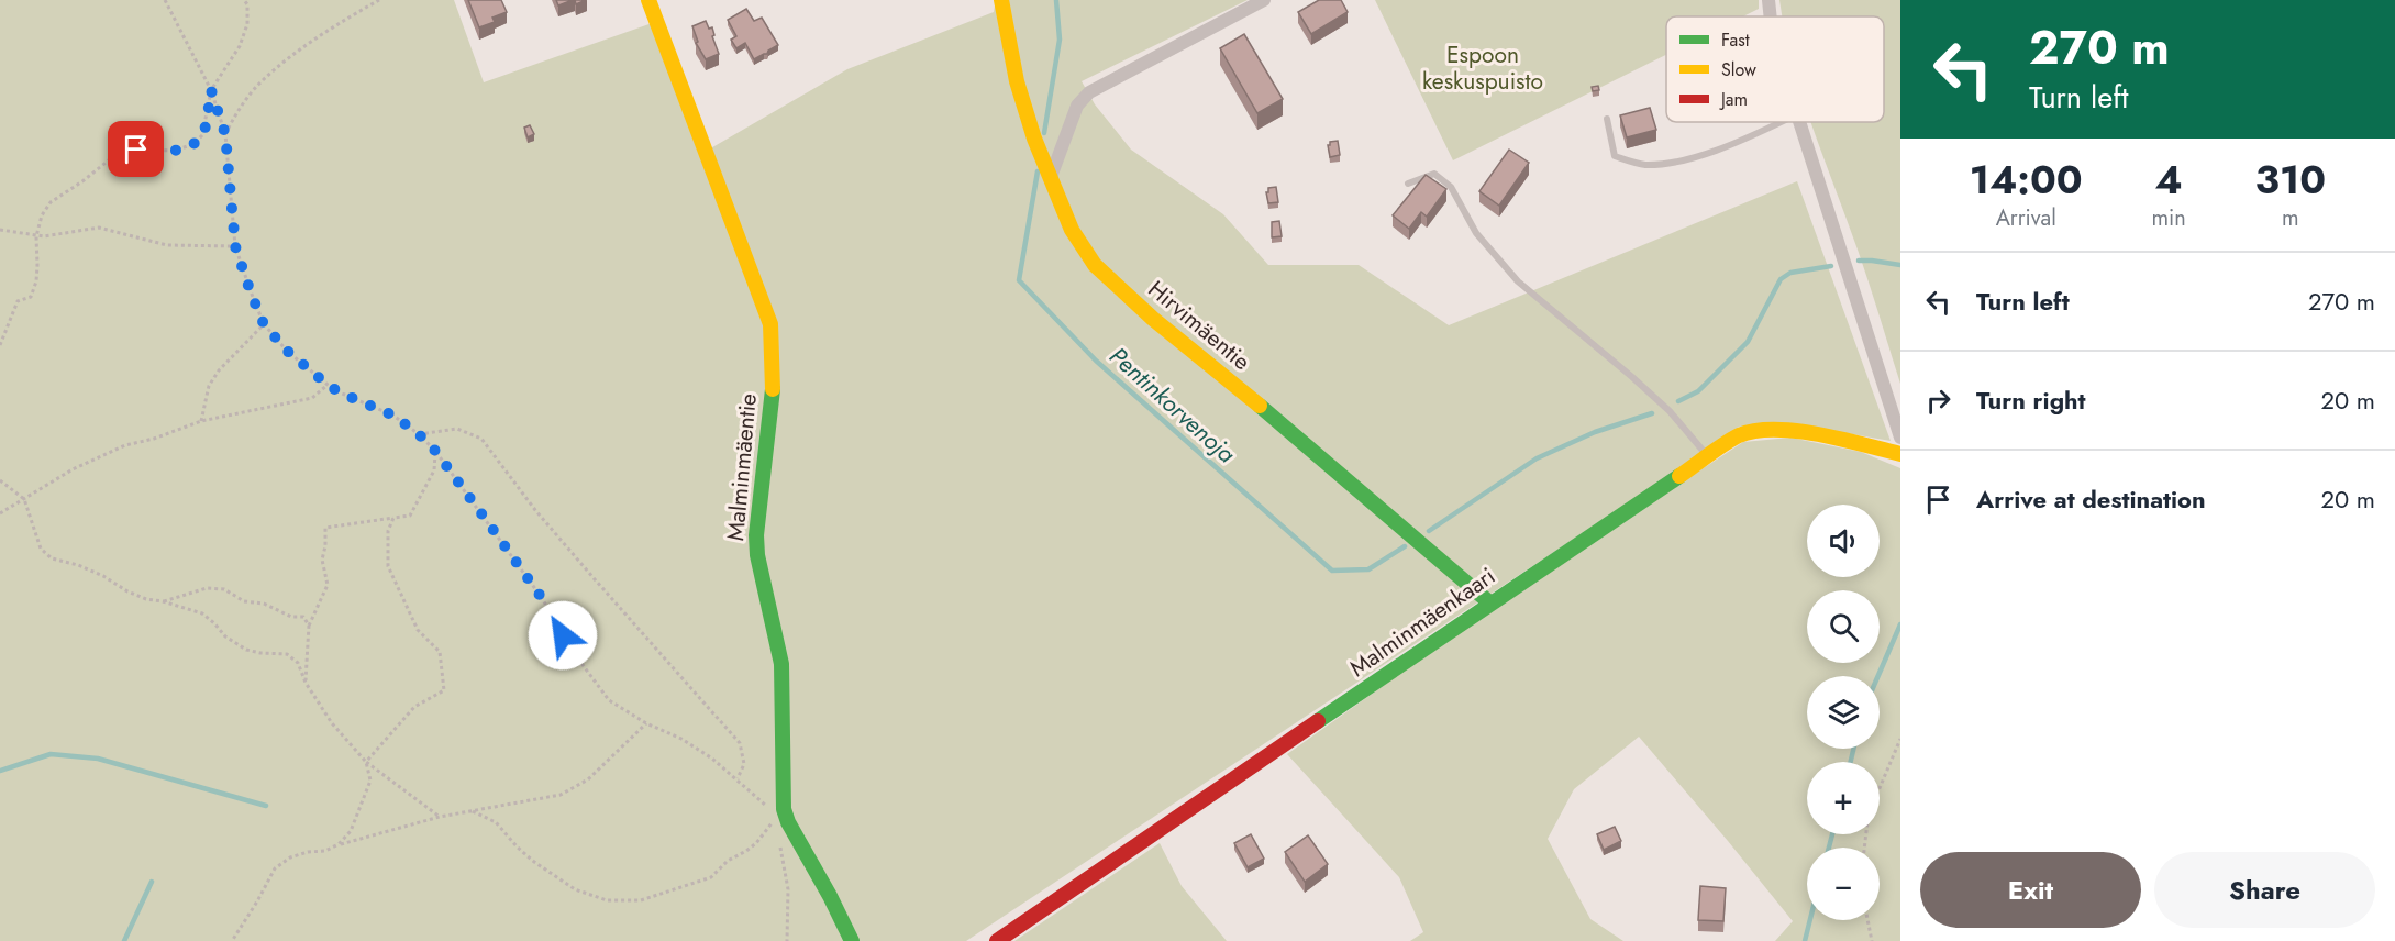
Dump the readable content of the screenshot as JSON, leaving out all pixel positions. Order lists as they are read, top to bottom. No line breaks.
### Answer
{"streets":{"street":["Hirvimäentie","Malminmäentie","Malminmäenkaari"]},"crossings":[["Hirvimäentie","Malminmäenkaari"]],"water":["Pentinkorvenoja"],"parks":["Espoon keskuspuisto"],"legend":["Fast","Slow","Jam"],"page":{"turn":["270 m","Turn left"],"eta":["14:00","Arrival","4","min","310","m"],"list":[{"name":"Turn left","value":"270 m"},{"name":"Turn right","value":"20 m"},{"name":"Arrive at destination","value":"20 m"}],"map_buttons":["+","−"],"buttons":["Exit","Share"]}}
